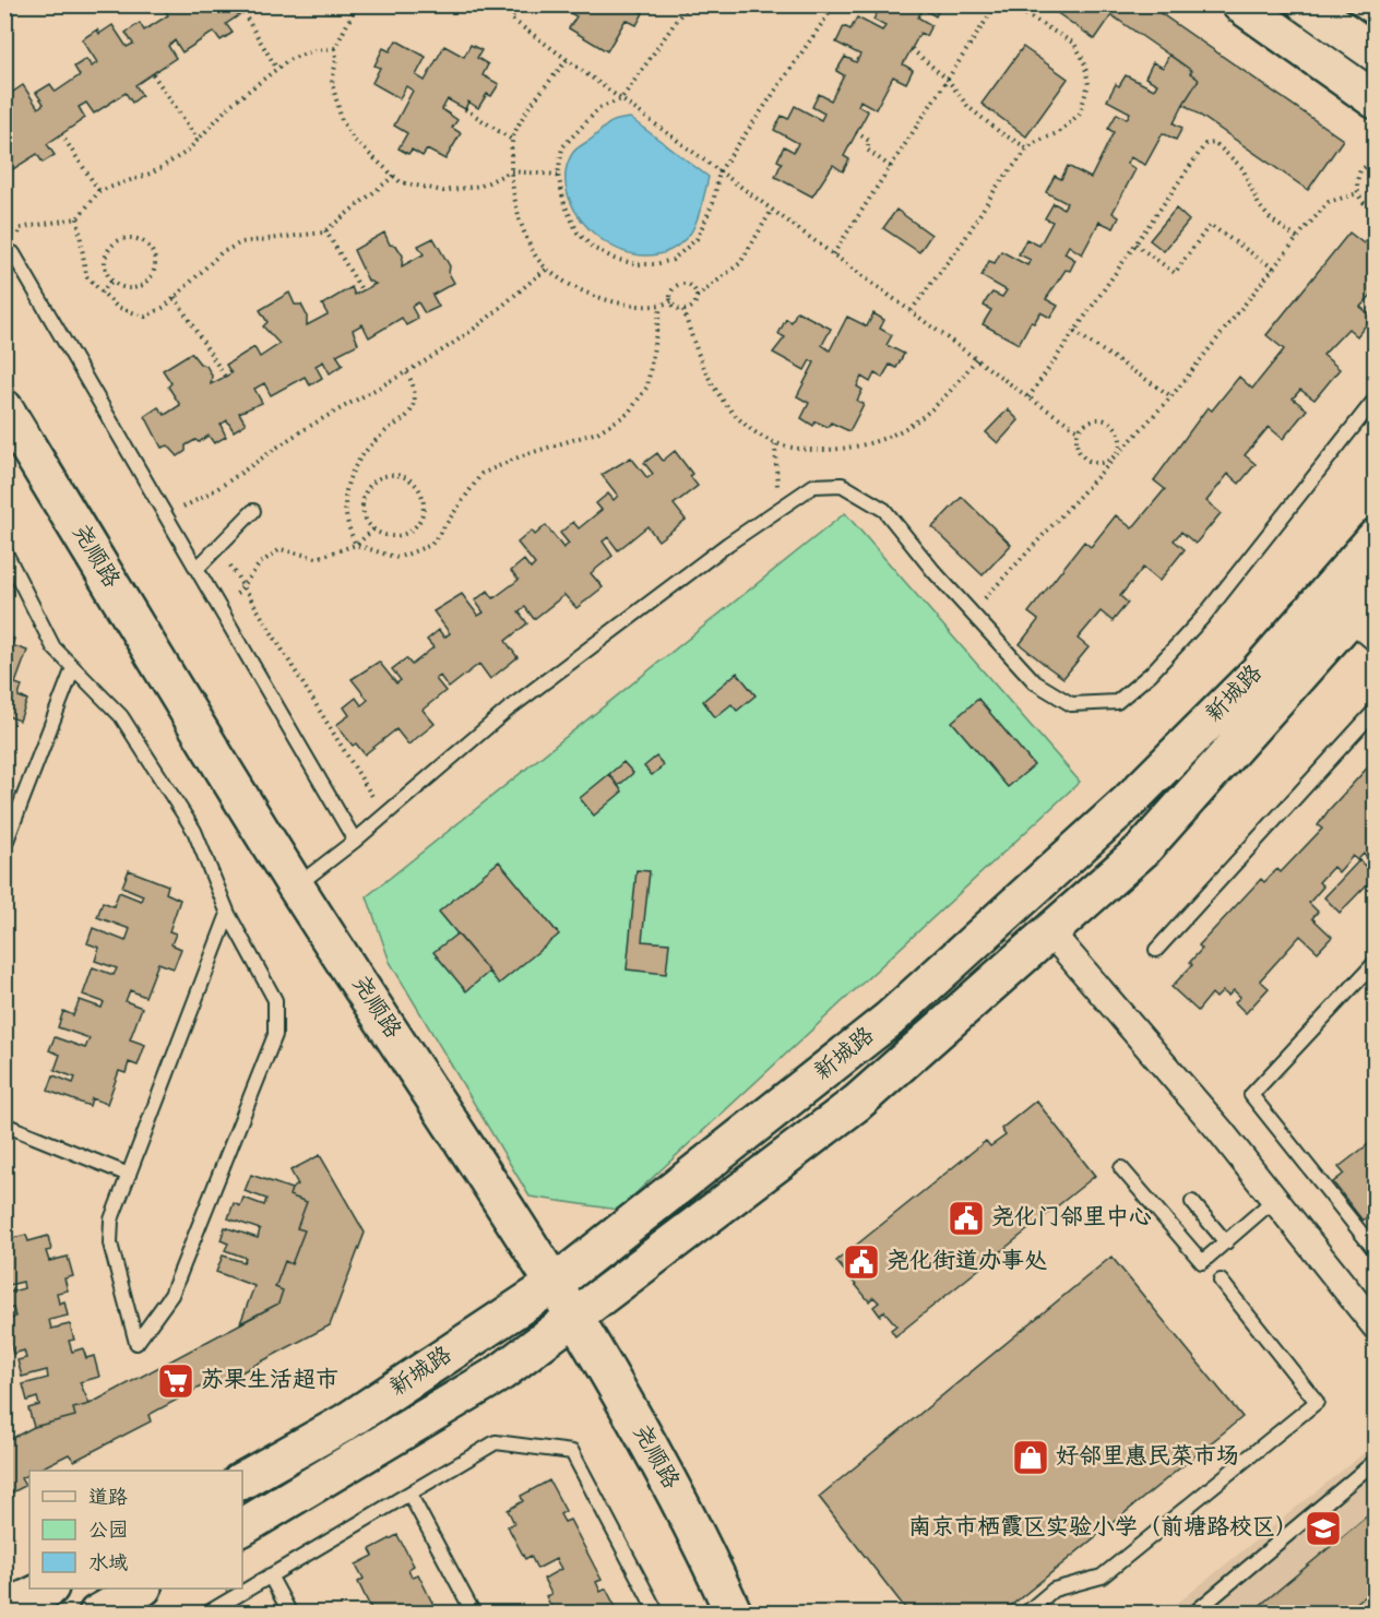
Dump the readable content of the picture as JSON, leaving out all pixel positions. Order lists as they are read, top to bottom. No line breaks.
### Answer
{"streets":{"main road":["尧顺路","新城路"]},"crossings":[["尧顺路","新城路"]],"places":{"public building":["尧化门邻里中心","尧化街道办事处"],"supermarket":["苏果生活超市"],"shop":["好邻里惠民菜市场"],"school or university":["南京市栖霞区实验小学（前塘路校区）"]},"legend":["道路","公园","水域"]}
